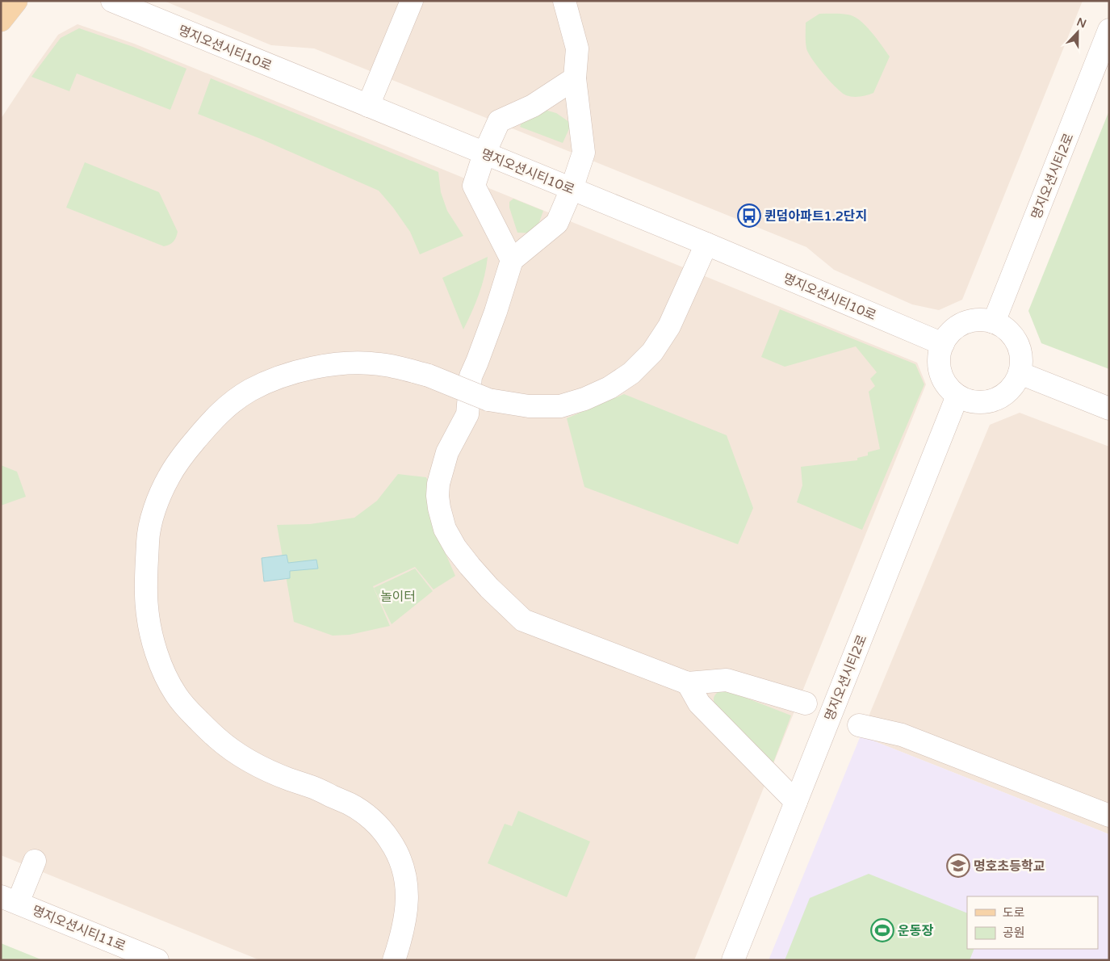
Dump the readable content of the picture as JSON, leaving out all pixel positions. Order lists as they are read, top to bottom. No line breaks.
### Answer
{"streets":{"street":["명지오션시티10로","명지오션시티2로","명지오션시티11로"]},"crossings":[["명지오션시티10로","명지오션시티2로"]],"parks":["놀이터"],"places":{"bus stop":["퀸덤아파트1.2단지"],"school or university":["명호초등학교"],"sports":["운동장"]},"legend":["도로","공원"],"north":"top"}
